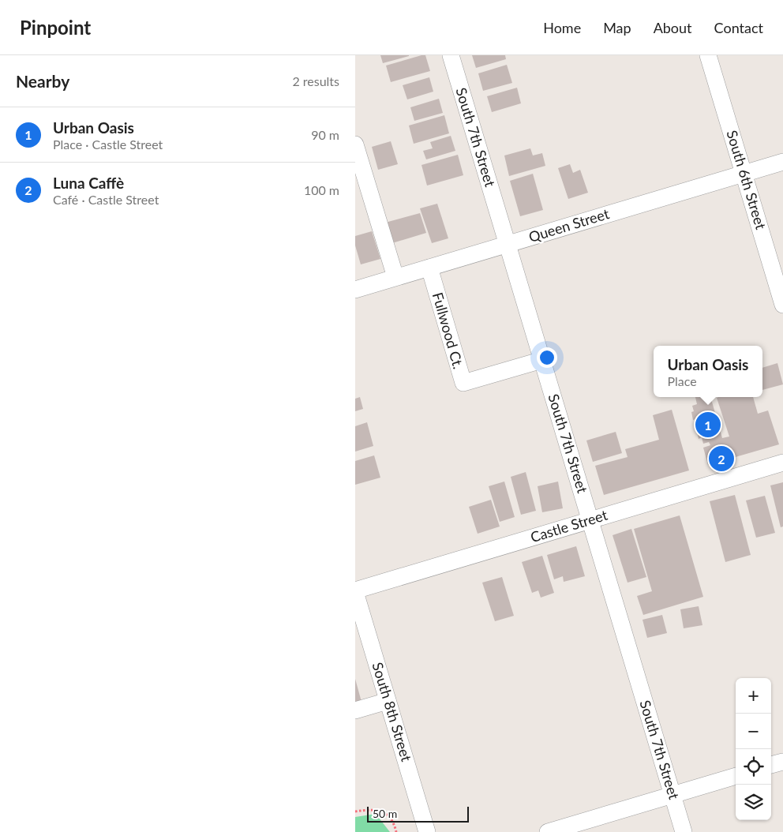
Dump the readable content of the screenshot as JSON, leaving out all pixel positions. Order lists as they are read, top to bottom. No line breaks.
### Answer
{"streets":{"street":["South 7th Street","South 6th Street","Queen Street","Fullwood Ct.","Castle Street","South 8th Street"]},"crossings":[["South 7th Street","Queen Street"],["South 7th Street","Fullwood Ct."],["South 7th Street","Castle Street"],["South 6th Street","Queen Street"],["Queen Street","Fullwood Ct."],["Castle Street","South 8th Street"]],"scale_bar":"50 m","page":{"header":"Pinpoint","nav":["Home","Map","About","Contact"],"heading":["Nearby","2 results"],"list":[{"mark":"1","name":"Urban Oasis","note":"Place · Castle Street","value":"90 m"},{"mark":"2","name":"Luna Caffè","note":"Café · Castle Street","value":"100 m"}],"popup":["Urban Oasis","Place"],"pins":["1","2"],"map_buttons":["+","−"],"scale":"50 m"}}
